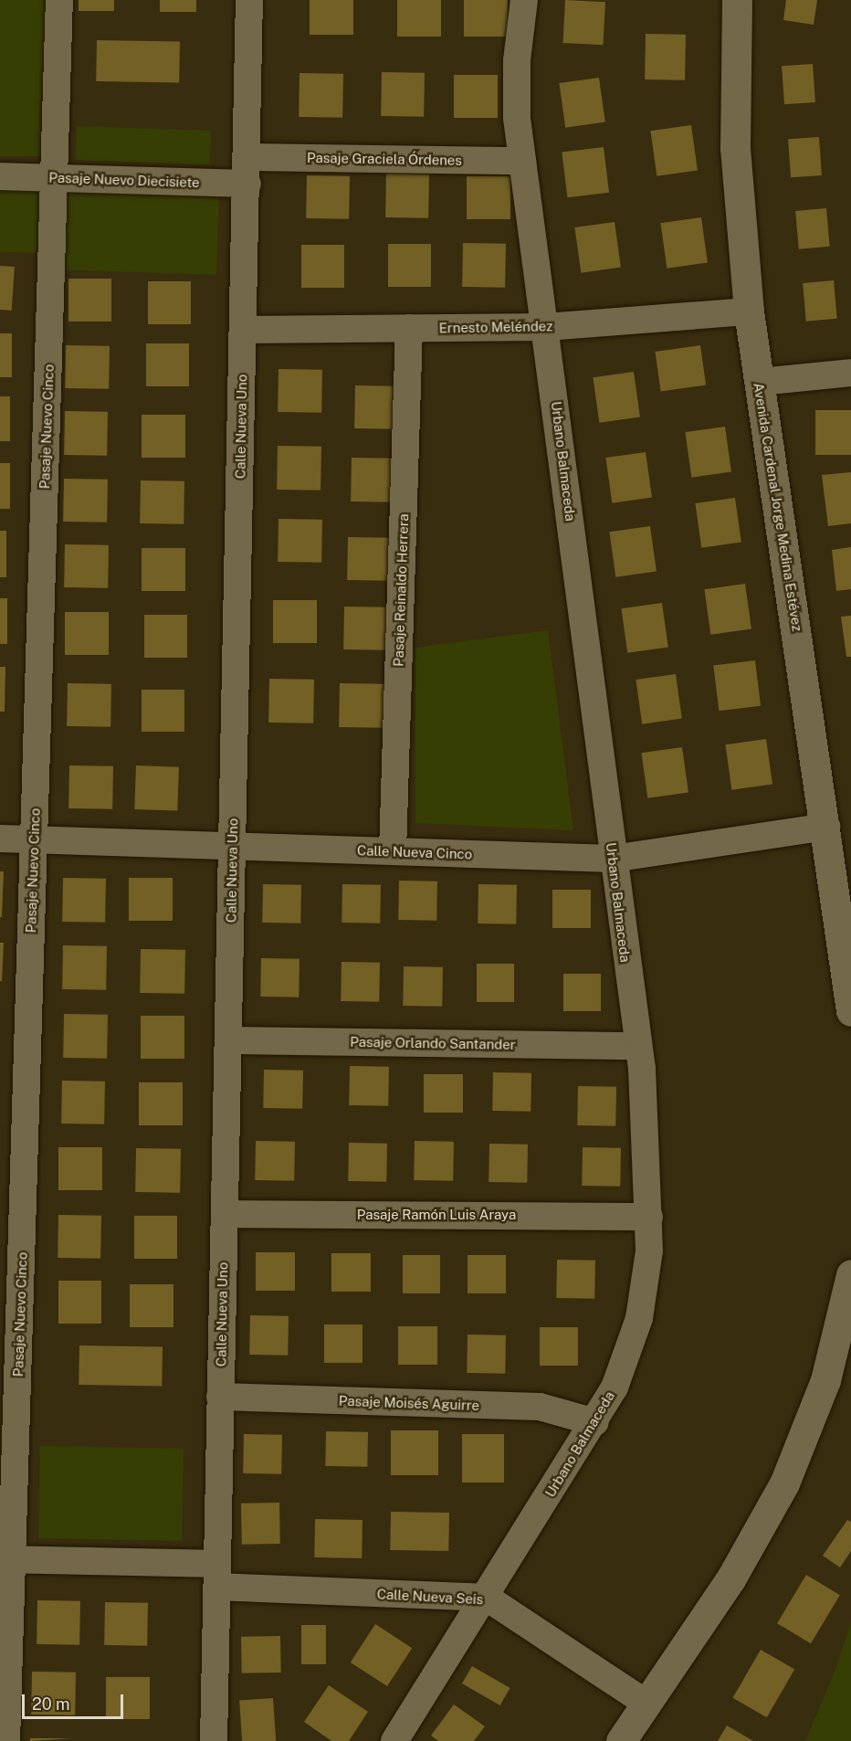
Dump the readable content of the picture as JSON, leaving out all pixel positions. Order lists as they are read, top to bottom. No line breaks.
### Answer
{"streets":{"street":["Pasaje Graciela Órdenes","Pasaje Nuevo Diecisiete","Ernesto Meléndez","Pasaje Nuevo Cinco","Calle Nueva Uno","Urbano Balmaceda","Avenida Cardenal Jorge Medina Estévez","Pasaje Reinaldo Herrera","Calle Nueva Cinco","Pasaje Orlando Santander","Pasaje Ramón Luis Araya","Pasaje Moisés Aguirre","Calle Nueva Seis"]},"crossings":[["Pasaje Graciela Órdenes","Pasaje Nuevo Diecisiete"],["Pasaje Graciela Órdenes","Calle Nueva Uno"],["Pasaje Graciela Órdenes","Urbano Balmaceda"],["Pasaje Nuevo Diecisiete","Pasaje Nuevo Cinco"],["Pasaje Nuevo Diecisiete","Calle Nueva Uno"],["Ernesto Meléndez","Calle Nueva Uno"],["Ernesto Meléndez","Urbano Balmaceda"],["Ernesto Meléndez","Avenida Cardenal Jorge Medina Estévez"],["Ernesto Meléndez","Pasaje Reinaldo Herrera"],["Pasaje Nuevo Cinco","Calle Nueva Cinco"],["Pasaje Nuevo Cinco","Calle Nueva Seis"],["Calle Nueva Uno","Calle Nueva Cinco"],["Calle Nueva Uno","Pasaje Orlando Santander"],["Calle Nueva Uno","Pasaje Ramón Luis Araya"],["Calle Nueva Uno","Pasaje Moisés Aguirre"],["Calle Nueva Uno","Calle Nueva Seis"],["Urbano Balmaceda","Calle Nueva Cinco"],["Urbano Balmaceda","Pasaje Orlando Santander"],["Urbano Balmaceda","Pasaje Ramón Luis Araya"],["Urbano Balmaceda","Pasaje Moisés Aguirre"],["Urbano Balmaceda","Calle Nueva Seis"],["Avenida Cardenal Jorge Medina Estévez","Calle Nueva Cinco"],["Pasaje Reinaldo Herrera","Calle Nueva Cinco"]],"scale_bar":"20 m"}
